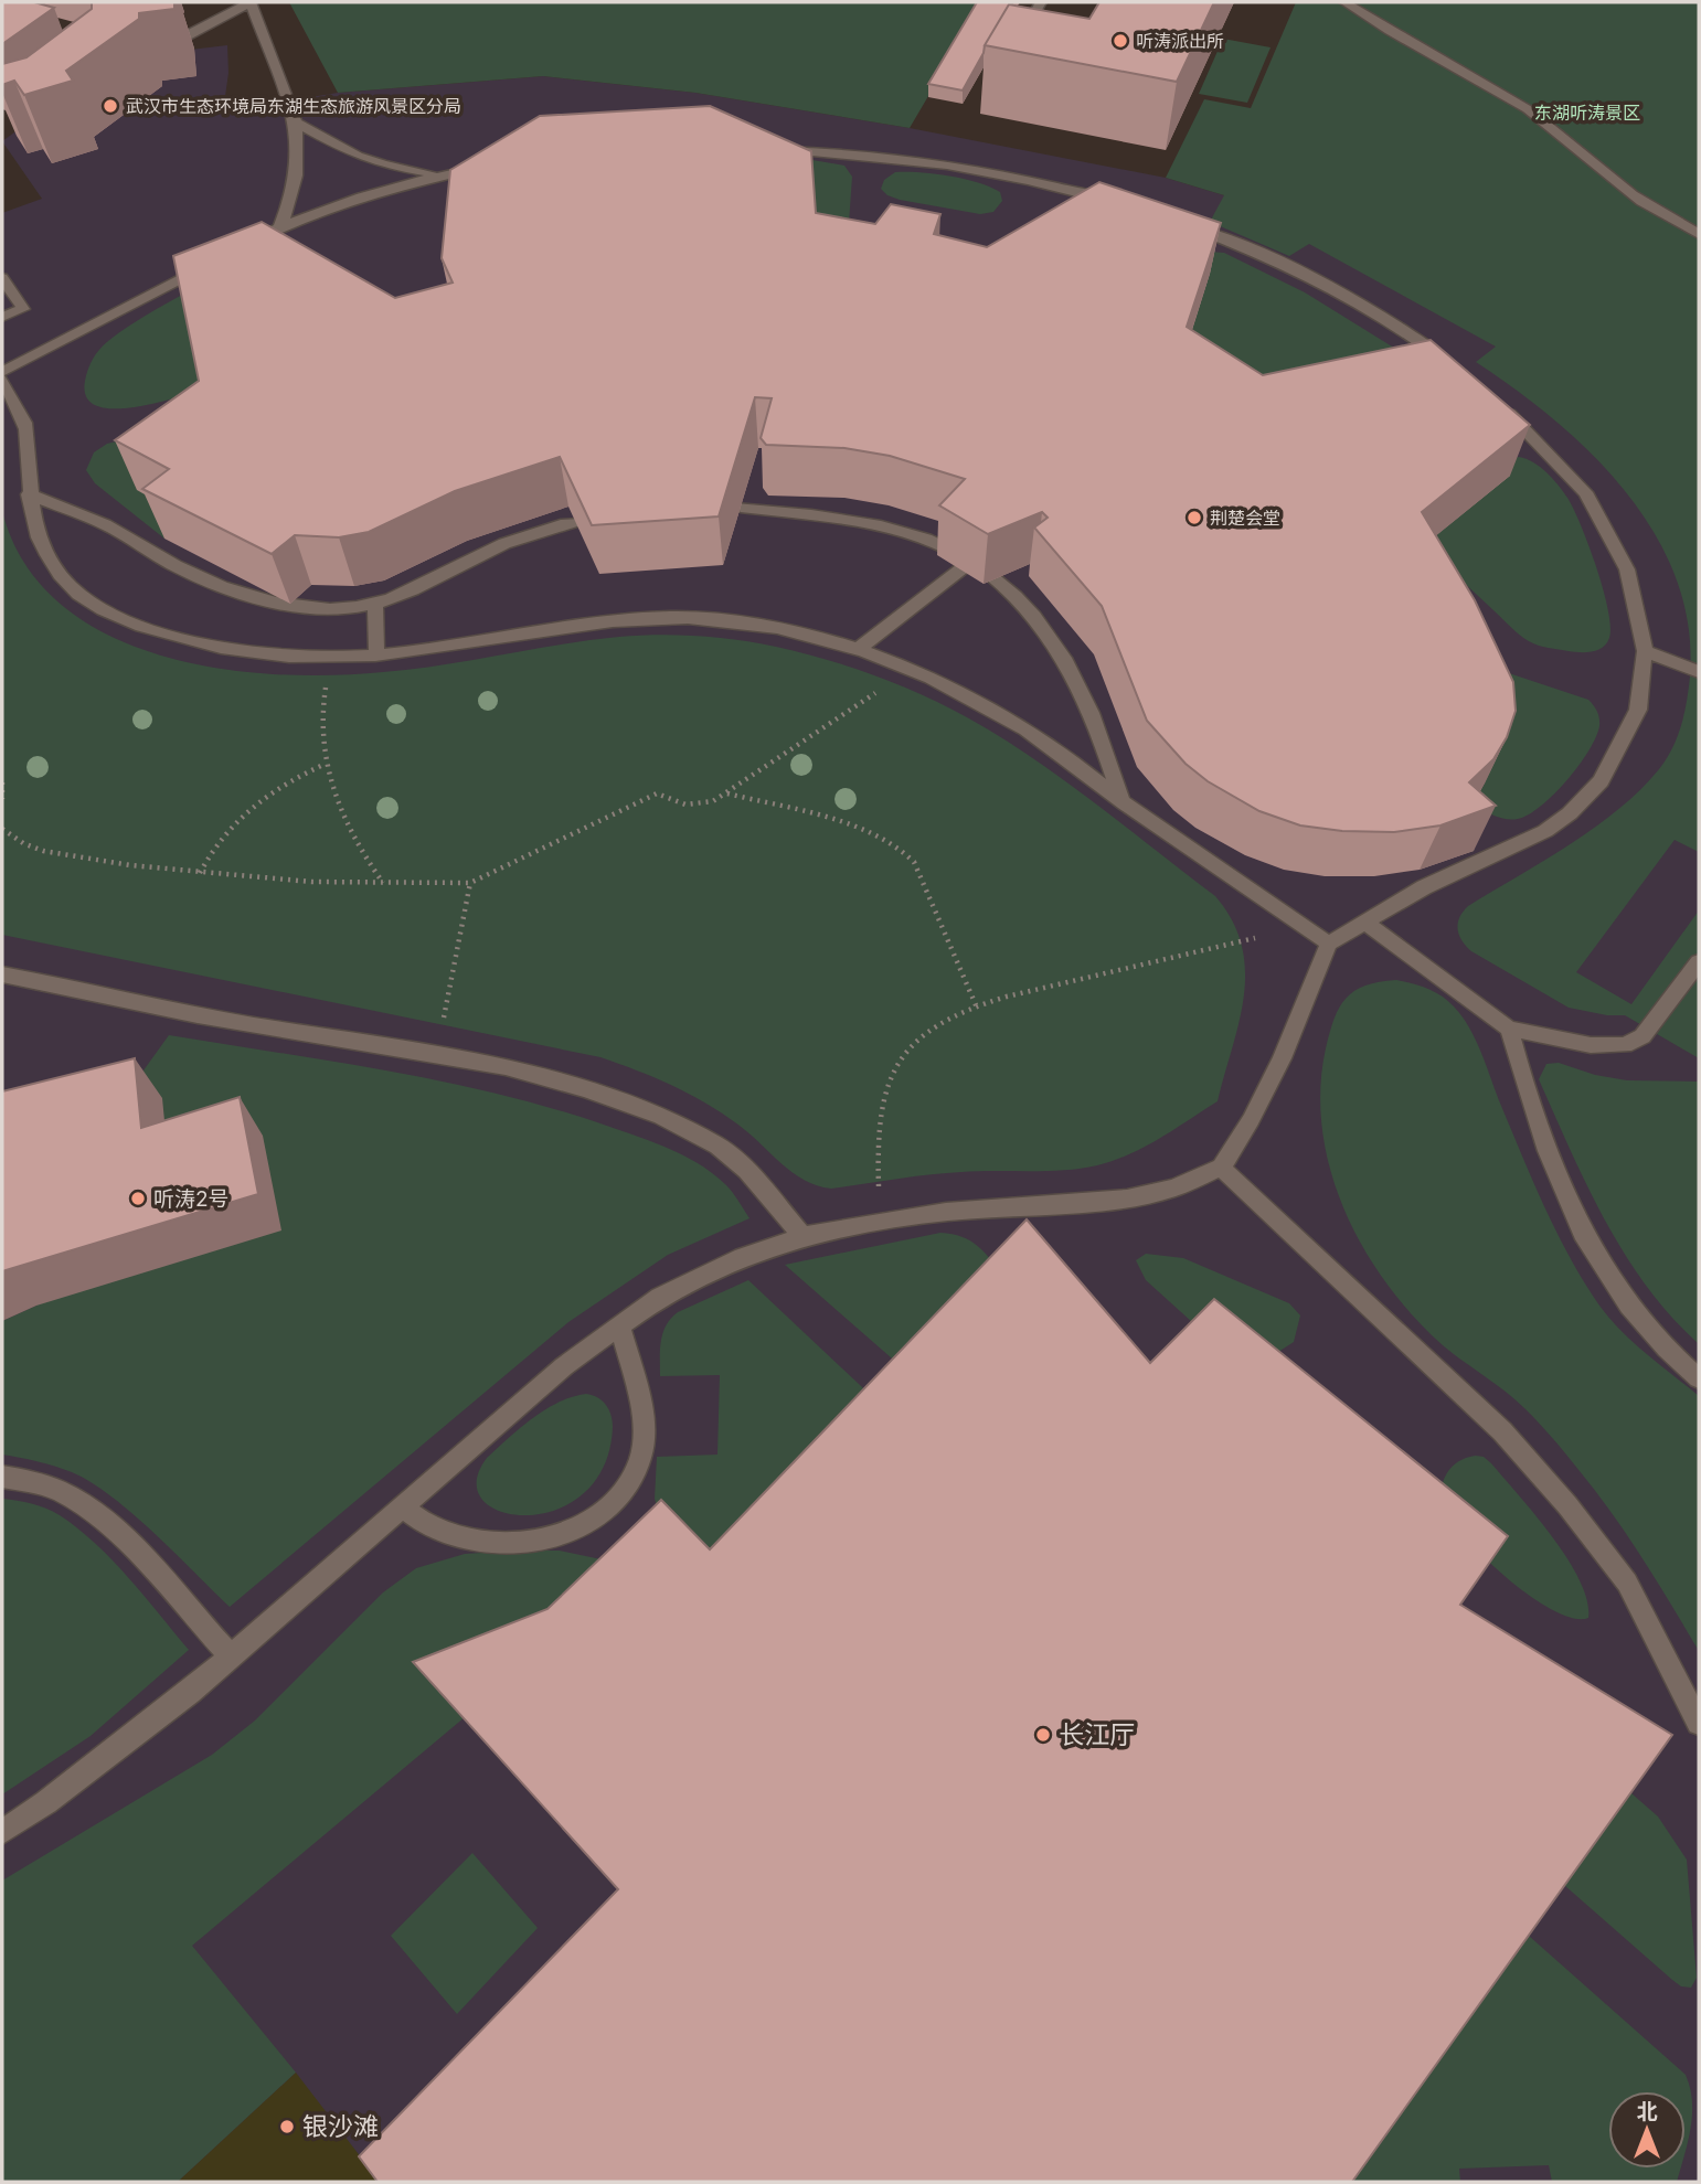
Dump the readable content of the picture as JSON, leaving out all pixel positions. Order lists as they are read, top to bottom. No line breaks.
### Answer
{"parks":["东湖听涛景区"],"places":["听涛派出所","武汉市生态环境局东湖生态旅游风景区分局","荆楚会堂","听涛2号","长江厅","银沙滩"],"north":"top"}
